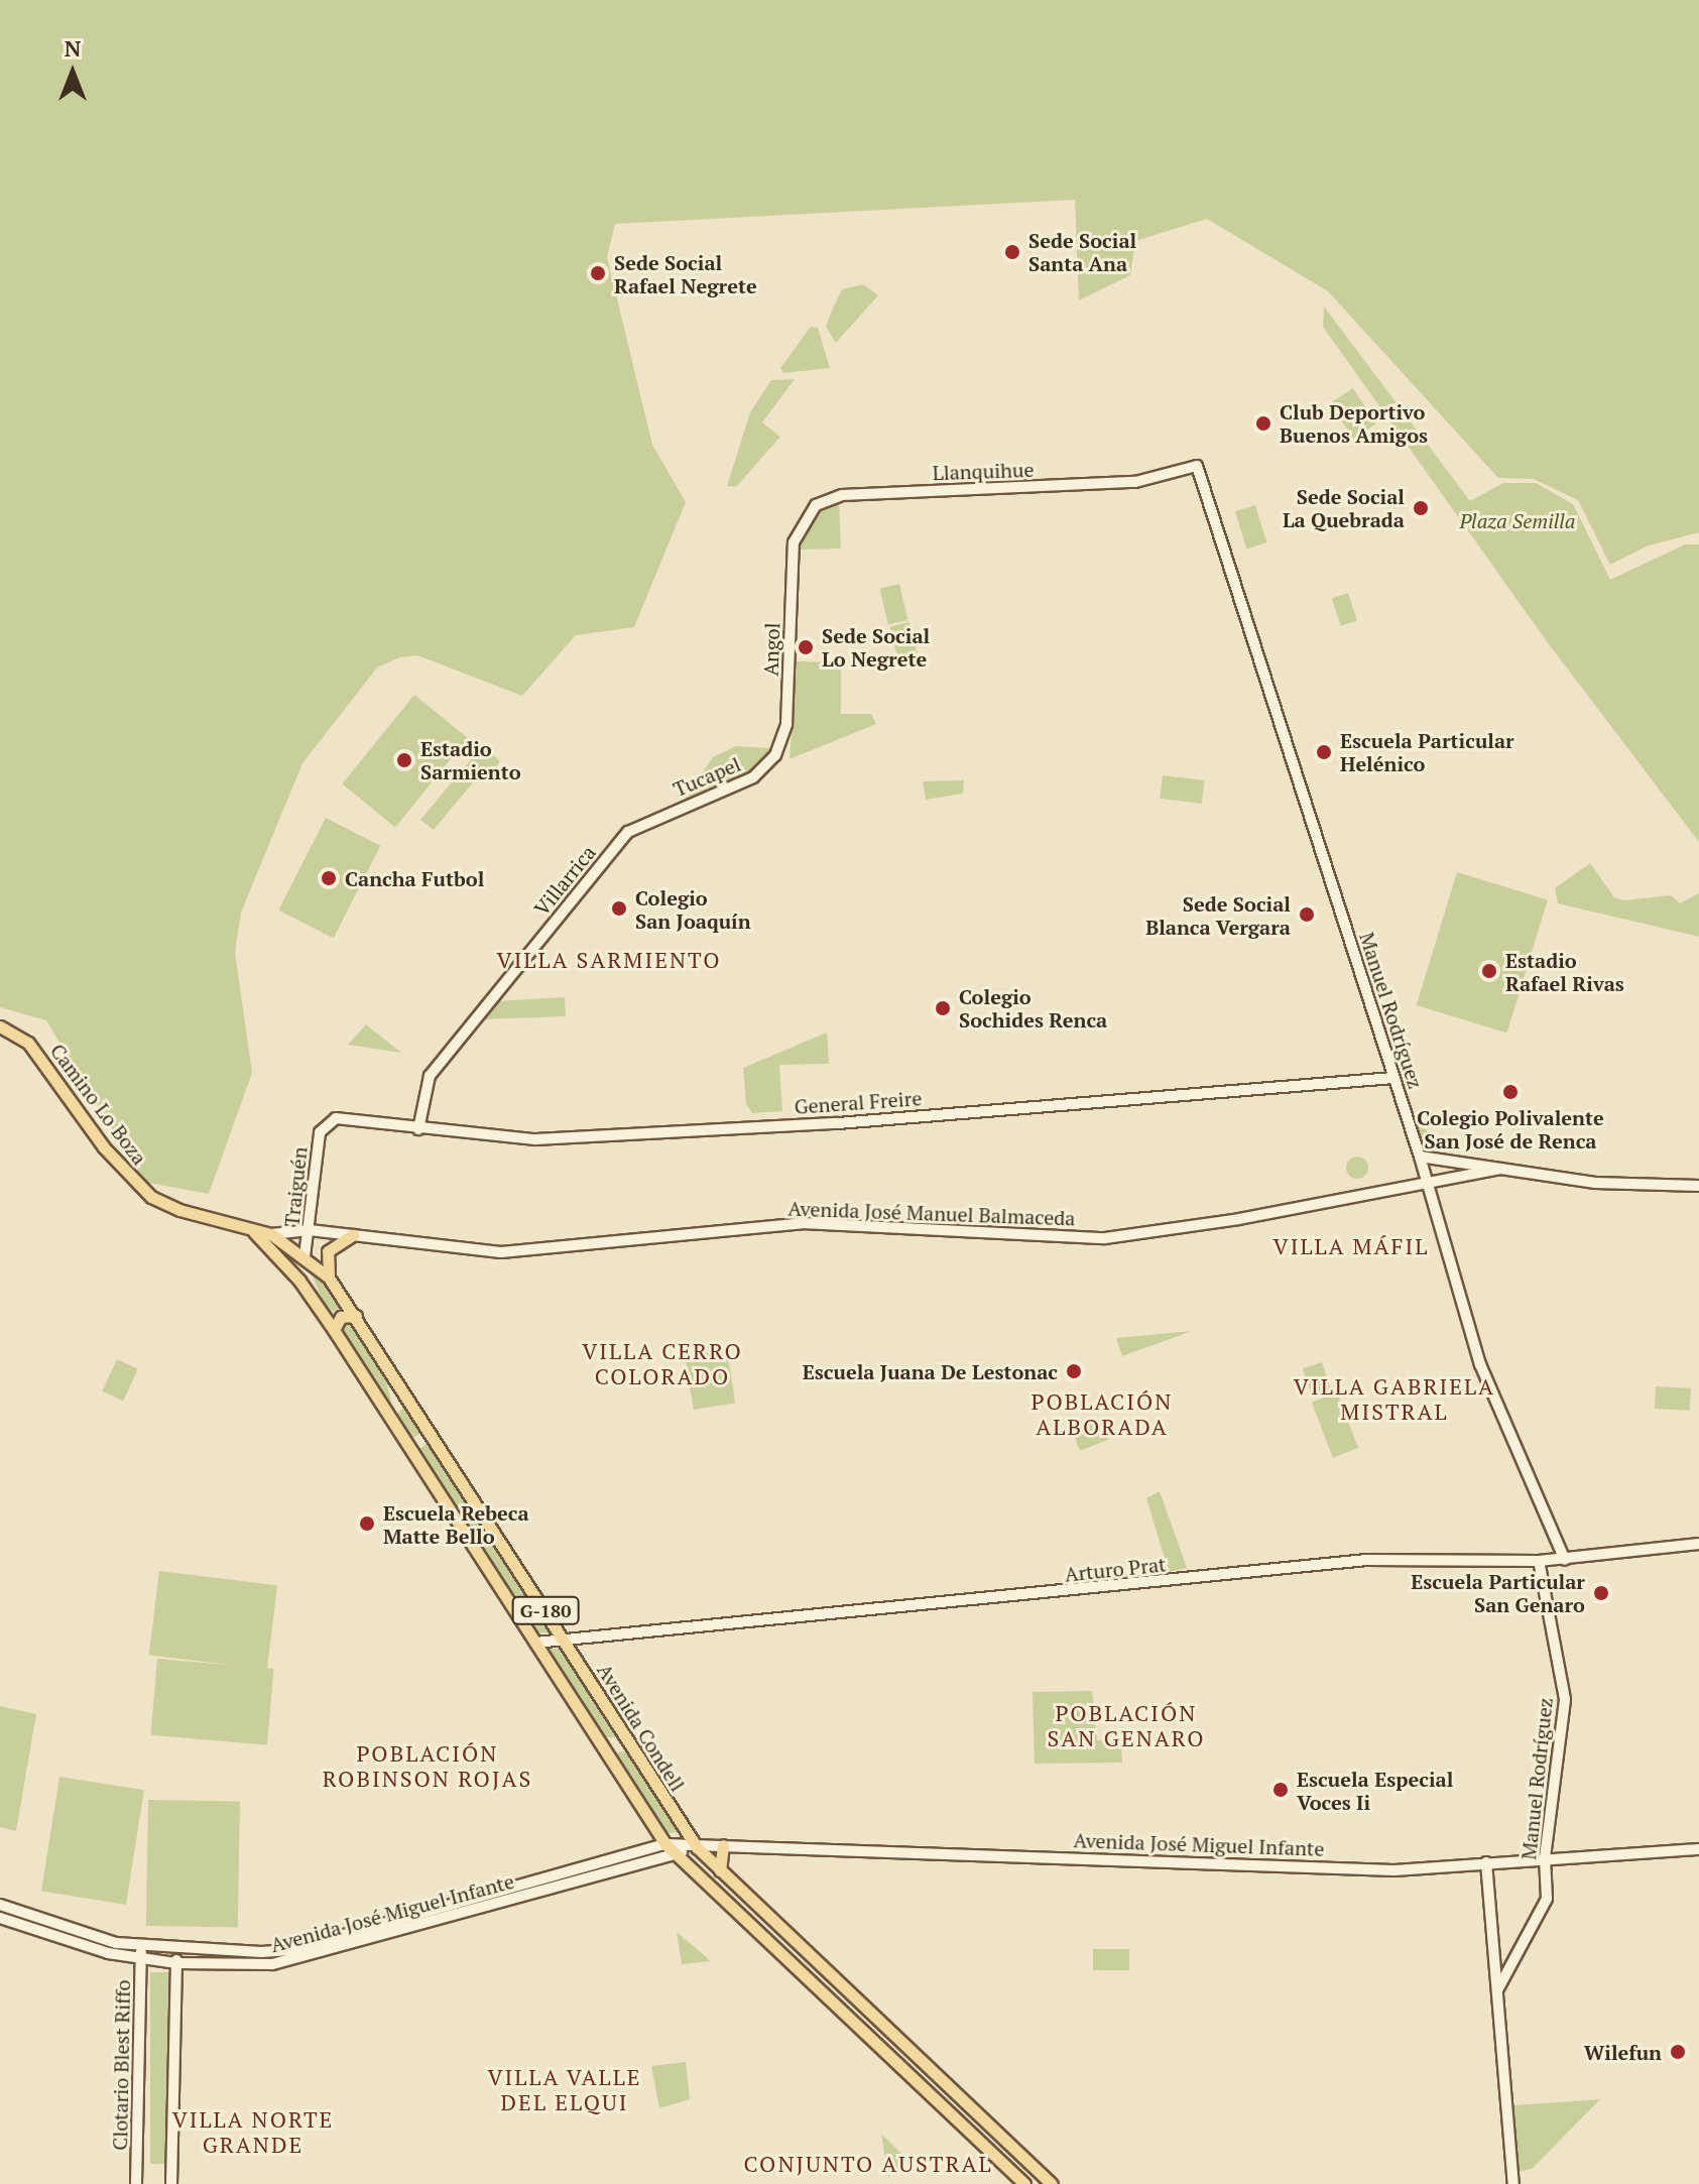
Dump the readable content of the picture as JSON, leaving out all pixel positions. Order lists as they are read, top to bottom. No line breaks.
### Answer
{"streets":{"main road":["Camino Lo Boza","G-180","Avenida Condell"],"street":["Llanquihue","Angol","Tucapel","Villarrica","Manuel Rodríguez","General Freire","Traiguén","Avenida José Manuel Balmaceda","Arturo Prat","Avenida José Miguel Infante","Clotario Blest Riffo"]},"crossings":[["Llanquihue","Angol"],["Llanquihue","Manuel Rodríguez"],["Angol","Tucapel"],["Tucapel","Villarrica"],["Villarrica","General Freire"],["Manuel Rodríguez","General Freire"],["Manuel Rodríguez","Avenida José Manuel Balmaceda"],["Manuel Rodríguez","Arturo Prat"],["Manuel Rodríguez","Avenida José Miguel Infante"],["General Freire","Traiguén"],["Camino Lo Boza","Traiguén"],["Camino Lo Boza","Avenida José Manuel Balmaceda"],["Camino Lo Boza","G-180"],["Camino Lo Boza","Avenida Condell"],["Traiguén","Avenida José Manuel Balmaceda"],["Traiguén","Avenida Condell"],["Arturo Prat","G-180"],["Arturo Prat","Avenida Condell"],["G-180","Avenida José Miguel Infante"],["Avenida Condell","Avenida José Miguel Infante"],["Avenida José Miguel Infante","Clotario Blest Riffo"]],"districts":["VILLA SARMIENTO","VILLA MÁFIL","VILLA CERRO COLORADO","VILLA GABRIELA MISTRAL","POBLACIÓN ALBORADA","POBLACIÓN SAN GENARO","POBLACIÓN ROBINSON ROJAS","VILLA VALLE DEL ELQUI","VILLA NORTE GRANDE","CONJUNTO AUSTRAL"],"parks":["Plaza Semilla"],"places":["Sede Social Santa Ana","Sede Social Rafael Negrete","Club Deportivo Buenos Amigos","Sede Social La Quebrada","Sede Social Lo Negrete","Escuela Particular Helénico","Estadio Sarmiento","Cancha Futbol","Colegio San Joaquín","Sede Social Blanca Vergara","Estadio Rafael Rivas","Colegio Sochides Renca","Colegio Polivalente San José de Renca","Escuela Juana De Lestonac","Escuela Rebeca Matte Bello","Escuela Particular San Genaro","Escuela Especial Voces Ii","Wilefun"],"north":"top"}
